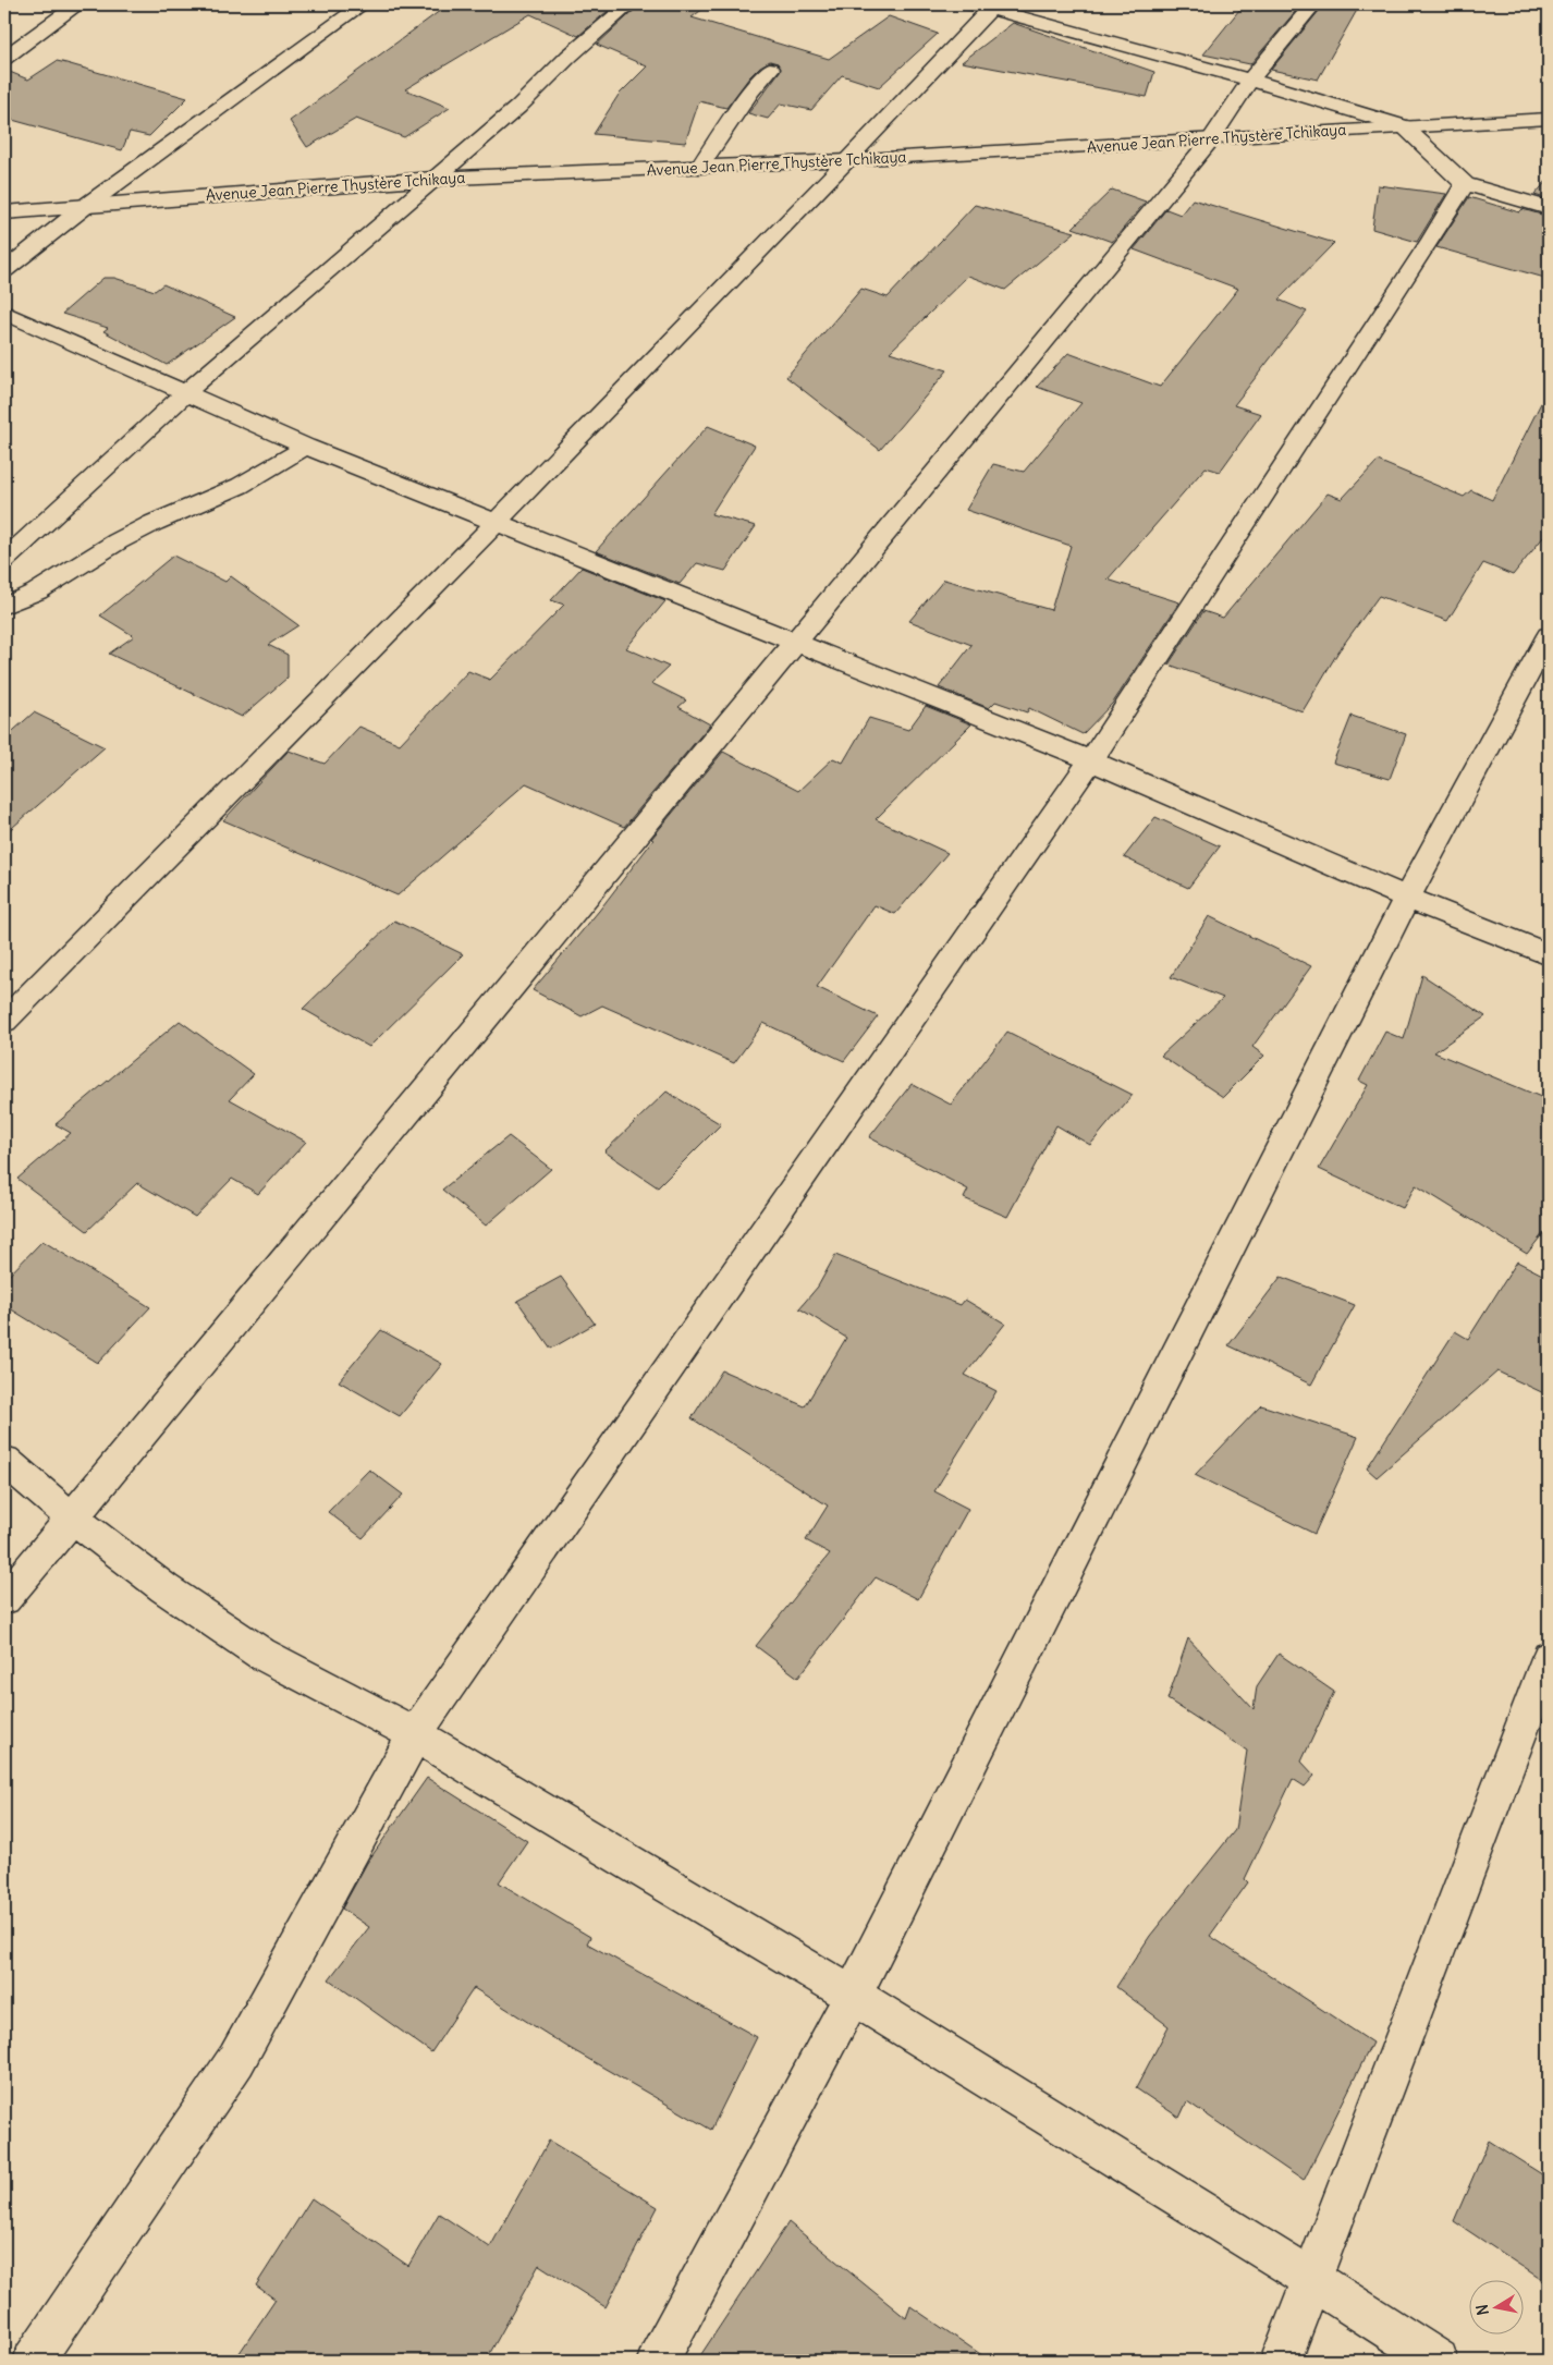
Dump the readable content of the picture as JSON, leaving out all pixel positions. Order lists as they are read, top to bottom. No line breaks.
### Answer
{"streets":{"street":["Avenue Jean Pierre Thystère Tchikaya"]},"north":"left"}
